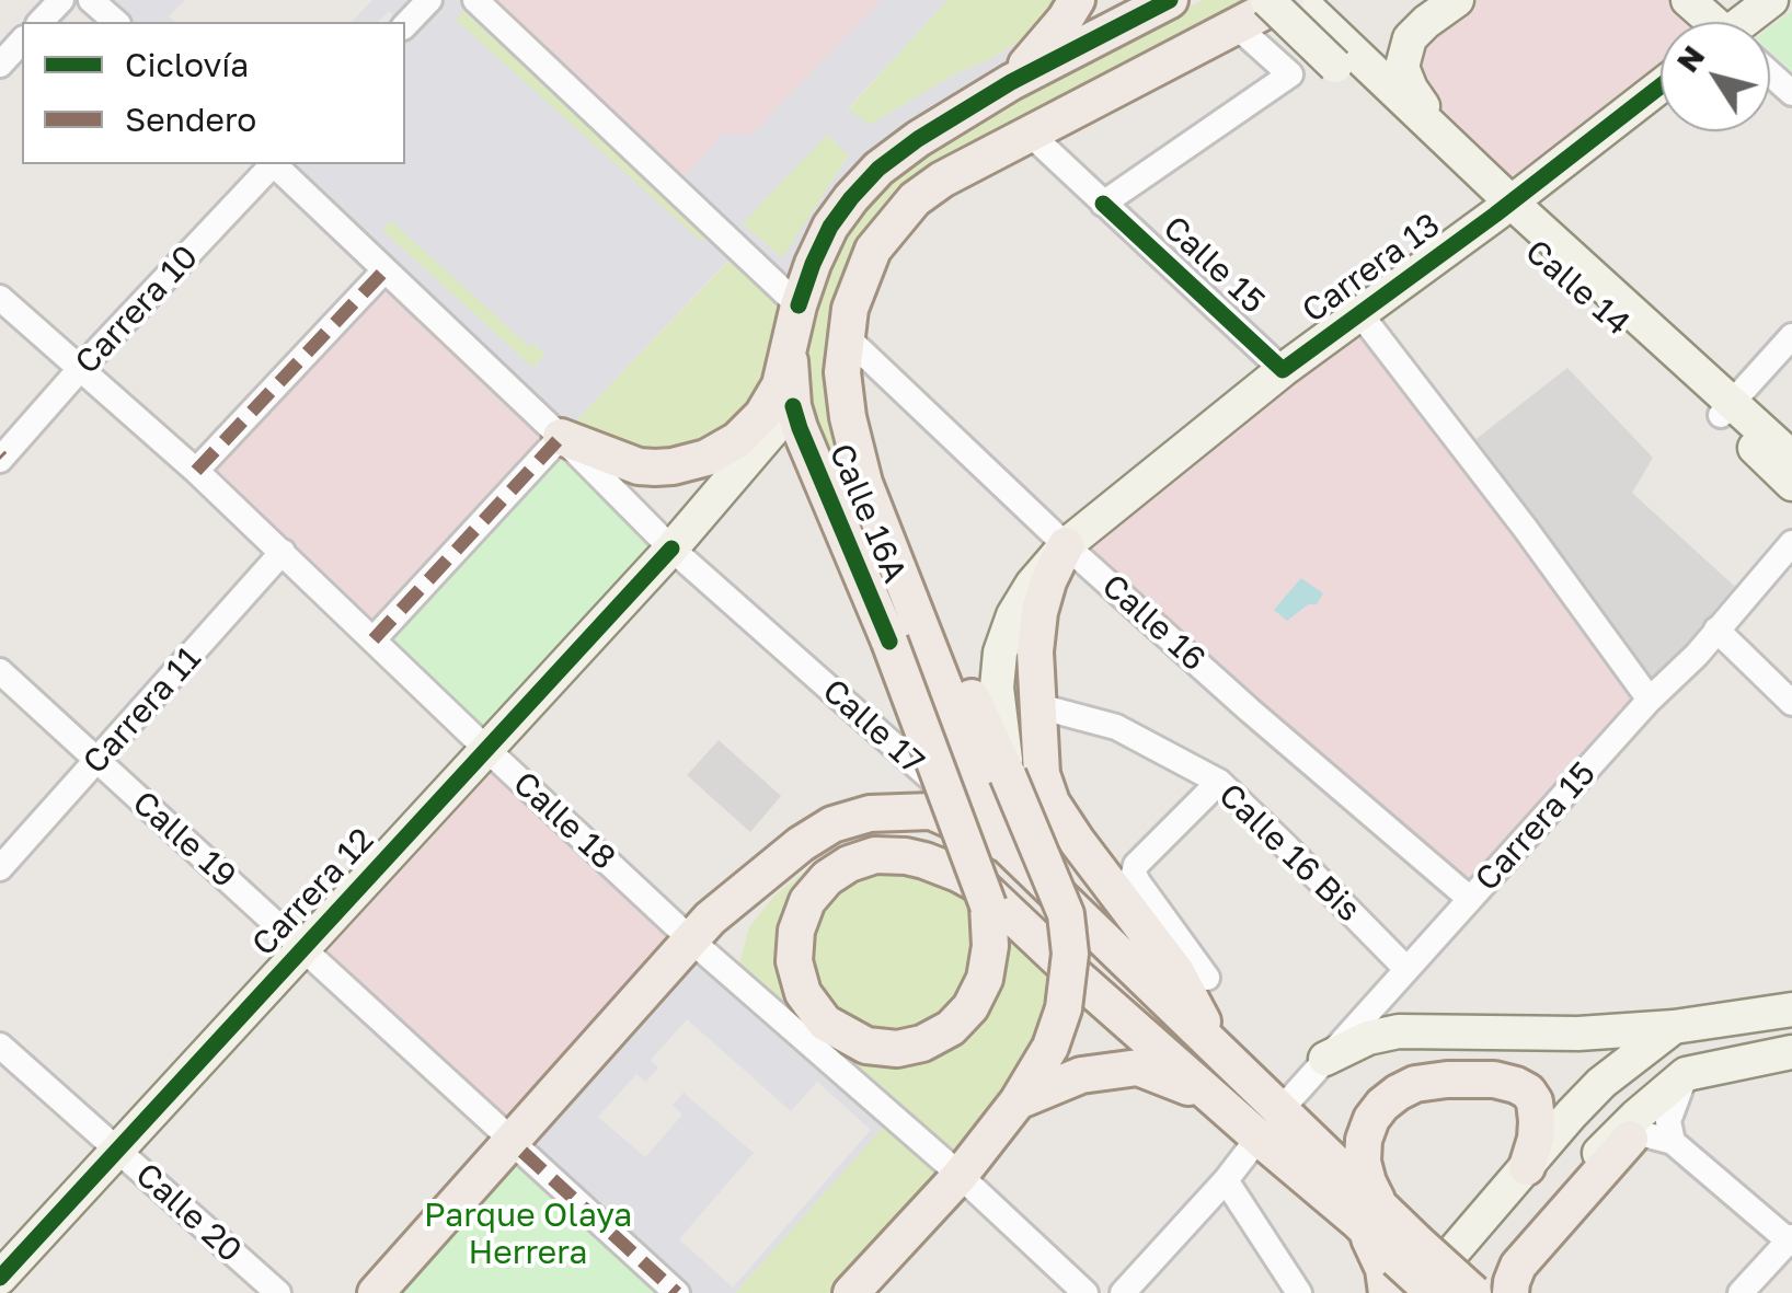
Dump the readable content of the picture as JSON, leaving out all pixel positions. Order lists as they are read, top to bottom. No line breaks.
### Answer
{"streets":{"main road":["Carrera 13","Calle 14","Calle 16A","Calle 17","Carrera 12"],"street":["Calle 15","Carrera 10","Calle 16","Carrera 11","Calle 18","Carrera 15","Calle 19","Calle 16 Bis","Calle 20"]},"crossings":[["Calle 15","Carrera 13"],["Carrera 13","Calle 14"],["Carrera 13","Calle 16"],["Carrera 10","Calle 18"],["Calle 16A","Calle 17"],["Calle 16A","Carrera 12"],["Calle 16","Carrera 15"],["Carrera 11","Calle 18"],["Carrera 11","Calle 19"],["Calle 17","Carrera 15"],["Calle 17","Carrera 12"],["Calle 18","Carrera 12"],["Carrera 15","Calle 16 Bis"],["Calle 19","Carrera 12"],["Carrera 12","Calle 20"]],"parks":["Parque Olaya Herrera"],"legend":["Ciclovía","Sendero"],"north":"top left"}
